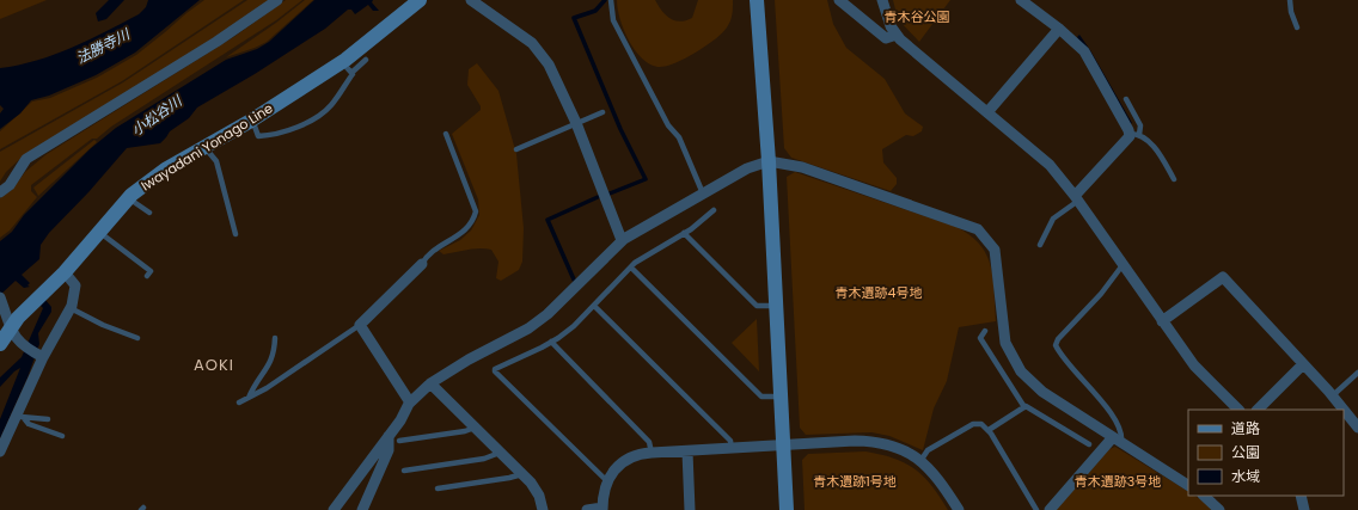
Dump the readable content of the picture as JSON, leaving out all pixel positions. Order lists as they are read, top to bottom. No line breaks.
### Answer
{"streets":{"main road":["Iwayadani Yonago Line"]},"districts":["AOKI"],"water":["法勝寺川","小松谷川"],"parks":["青木谷公園","青木遺跡4号地","青木遺跡1号地","青木遺跡3号地"],"legend":["道路","公園","水域"]}
